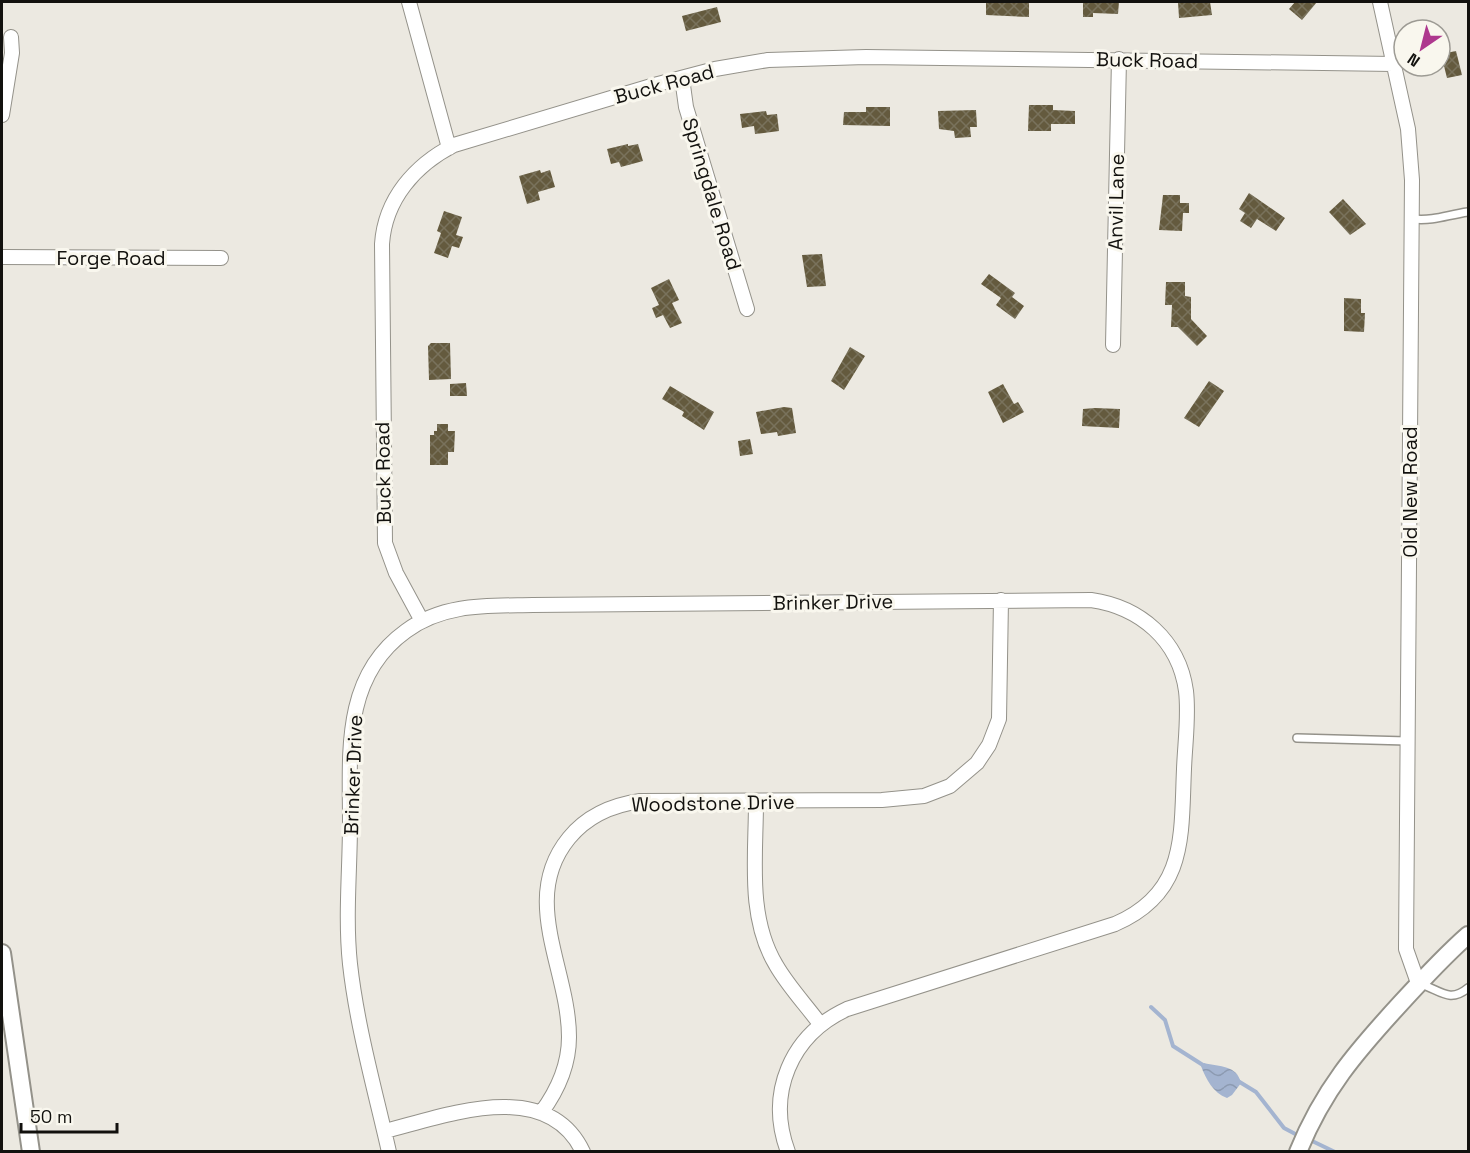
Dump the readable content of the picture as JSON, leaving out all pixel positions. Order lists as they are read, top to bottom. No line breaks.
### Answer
{"streets":{"street":["Buck Road","Springdale Road","Anvil Lane","Forge Road","Old New Road","Brinker Drive","Woodstone Drive"]},"crossings":[["Buck Road","Springdale Road"],["Buck Road","Anvil Lane"],["Buck Road","Brinker Drive"],["Brinker Drive","Woodstone Drive"]],"scale_bar":"50 m","north":"bottom left"}
